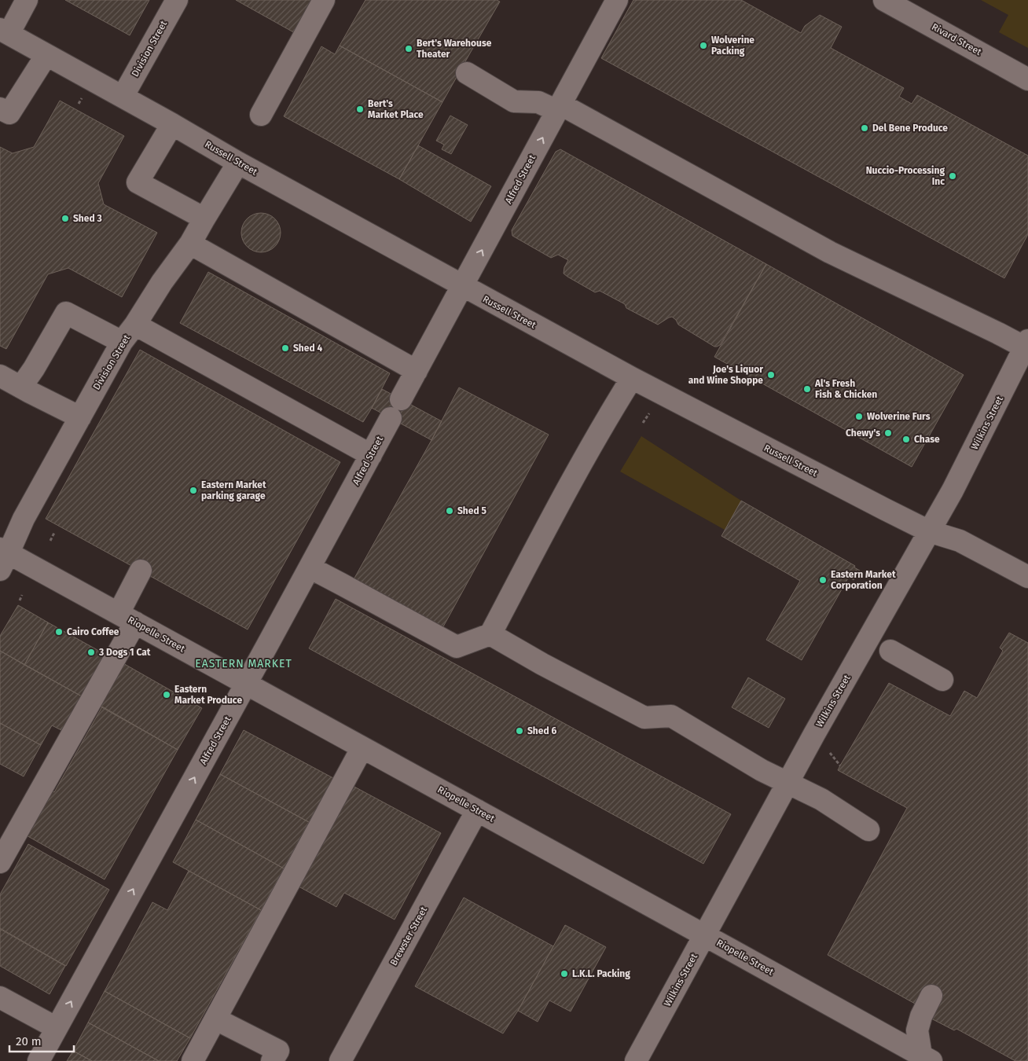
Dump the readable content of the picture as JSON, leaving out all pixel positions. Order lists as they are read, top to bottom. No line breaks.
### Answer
{"streets":{"street":["Rivard Street","Division Street","Russell Street","Alfred Street","Wilkins Street","Riopelle Street","Brewster Street"]},"crossings":[["Division Street","Russell Street"],["Division Street","Riopelle Street"],["Russell Street","Alfred Street"],["Russell Street","Wilkins Street"],["Alfred Street","Riopelle Street"],["Wilkins Street","Riopelle Street"],["Riopelle Street","Brewster Street"]],"districts":["EASTERN MARKET"],"places":["Wolverine Packing","Bert's Warehouse Theater","Bert's Market Place","Del Bene Produce","Nuccio-Processing Inc","Shed 3","Shed 4","Joe's Liquor and Wine Shoppe","Al's Fresh Fish & Chicken","Wolverine Furs","Chewy's","Chase","Eastern Market parking garage","Shed 5","Eastern Market Corporation","Cairo Coffee","3 Dogs 1 Cat","Eastern Market Produce","Shed 6","L.K.L. Packing"],"scale_bar":"20 m"}
